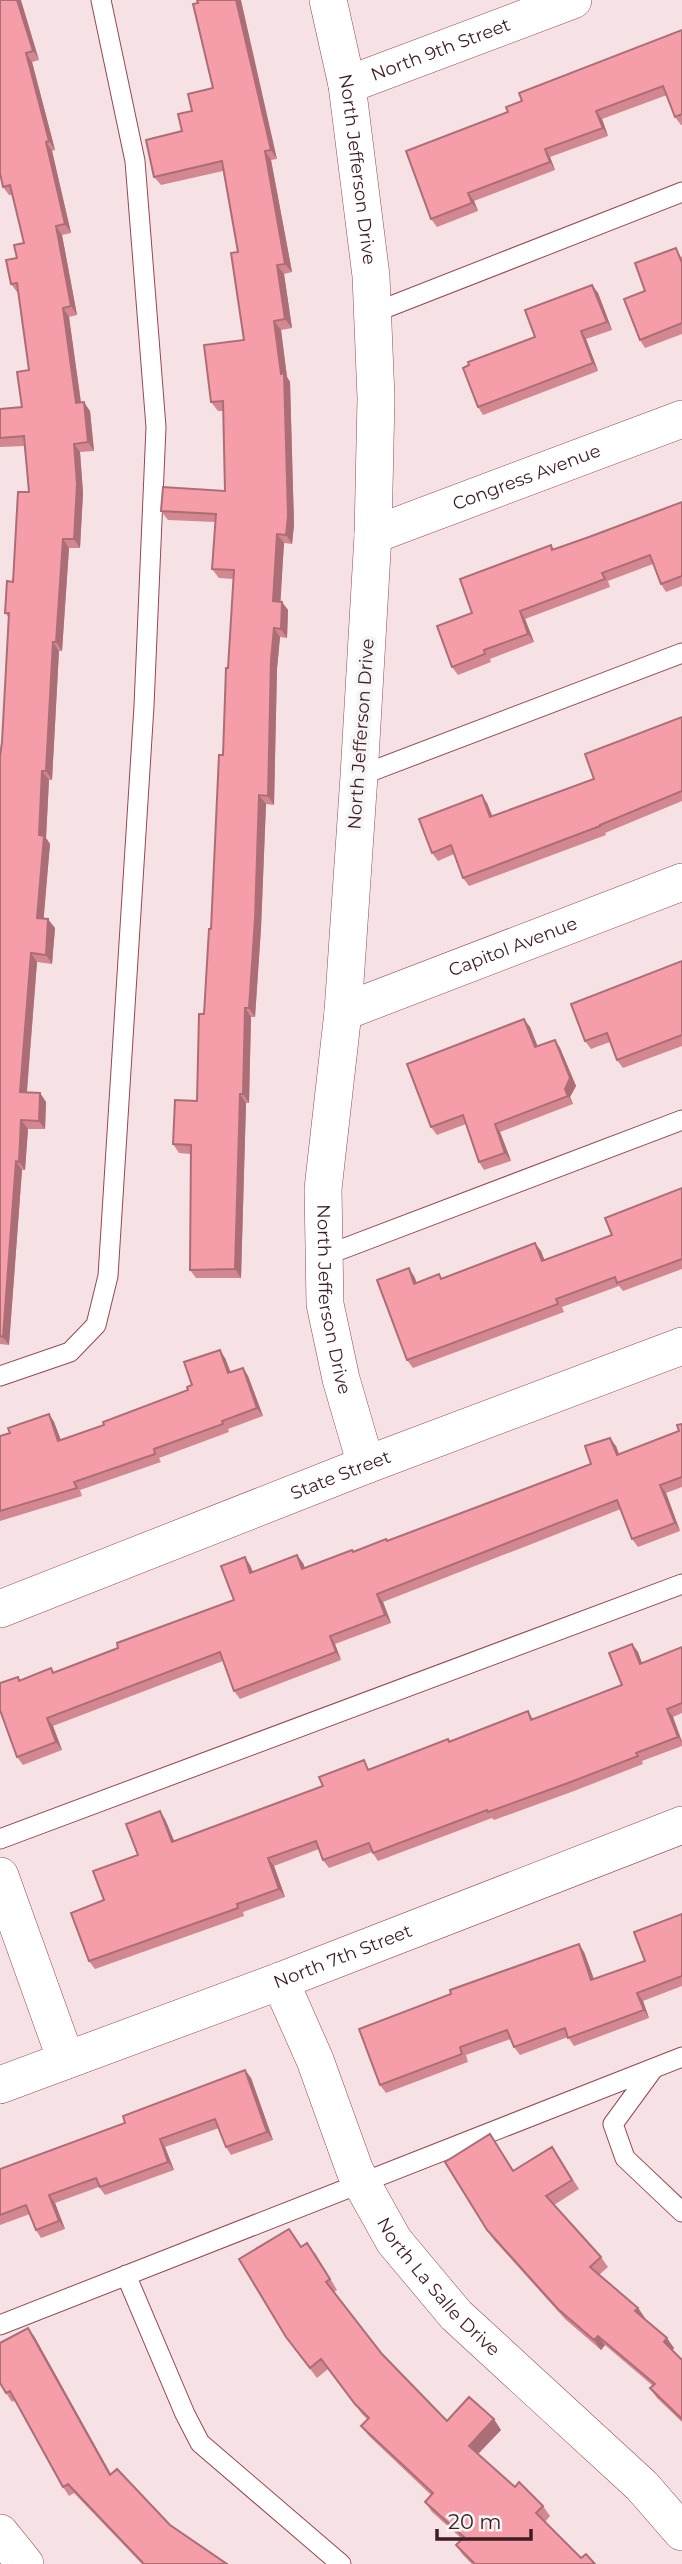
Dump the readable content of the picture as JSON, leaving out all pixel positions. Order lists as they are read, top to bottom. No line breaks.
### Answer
{"streets":{"street":["North 9th Street","North Jefferson Drive","Congress Avenue","Capitol Avenue","State Street","North 7th Street","North La Salle Drive"]},"crossings":[["North 9th Street","North Jefferson Drive"],["North Jefferson Drive","Congress Avenue"],["North Jefferson Drive","Capitol Avenue"],["North Jefferson Drive","State Street"],["North 7th Street","North La Salle Drive"]],"scale_bar":"20 m"}
